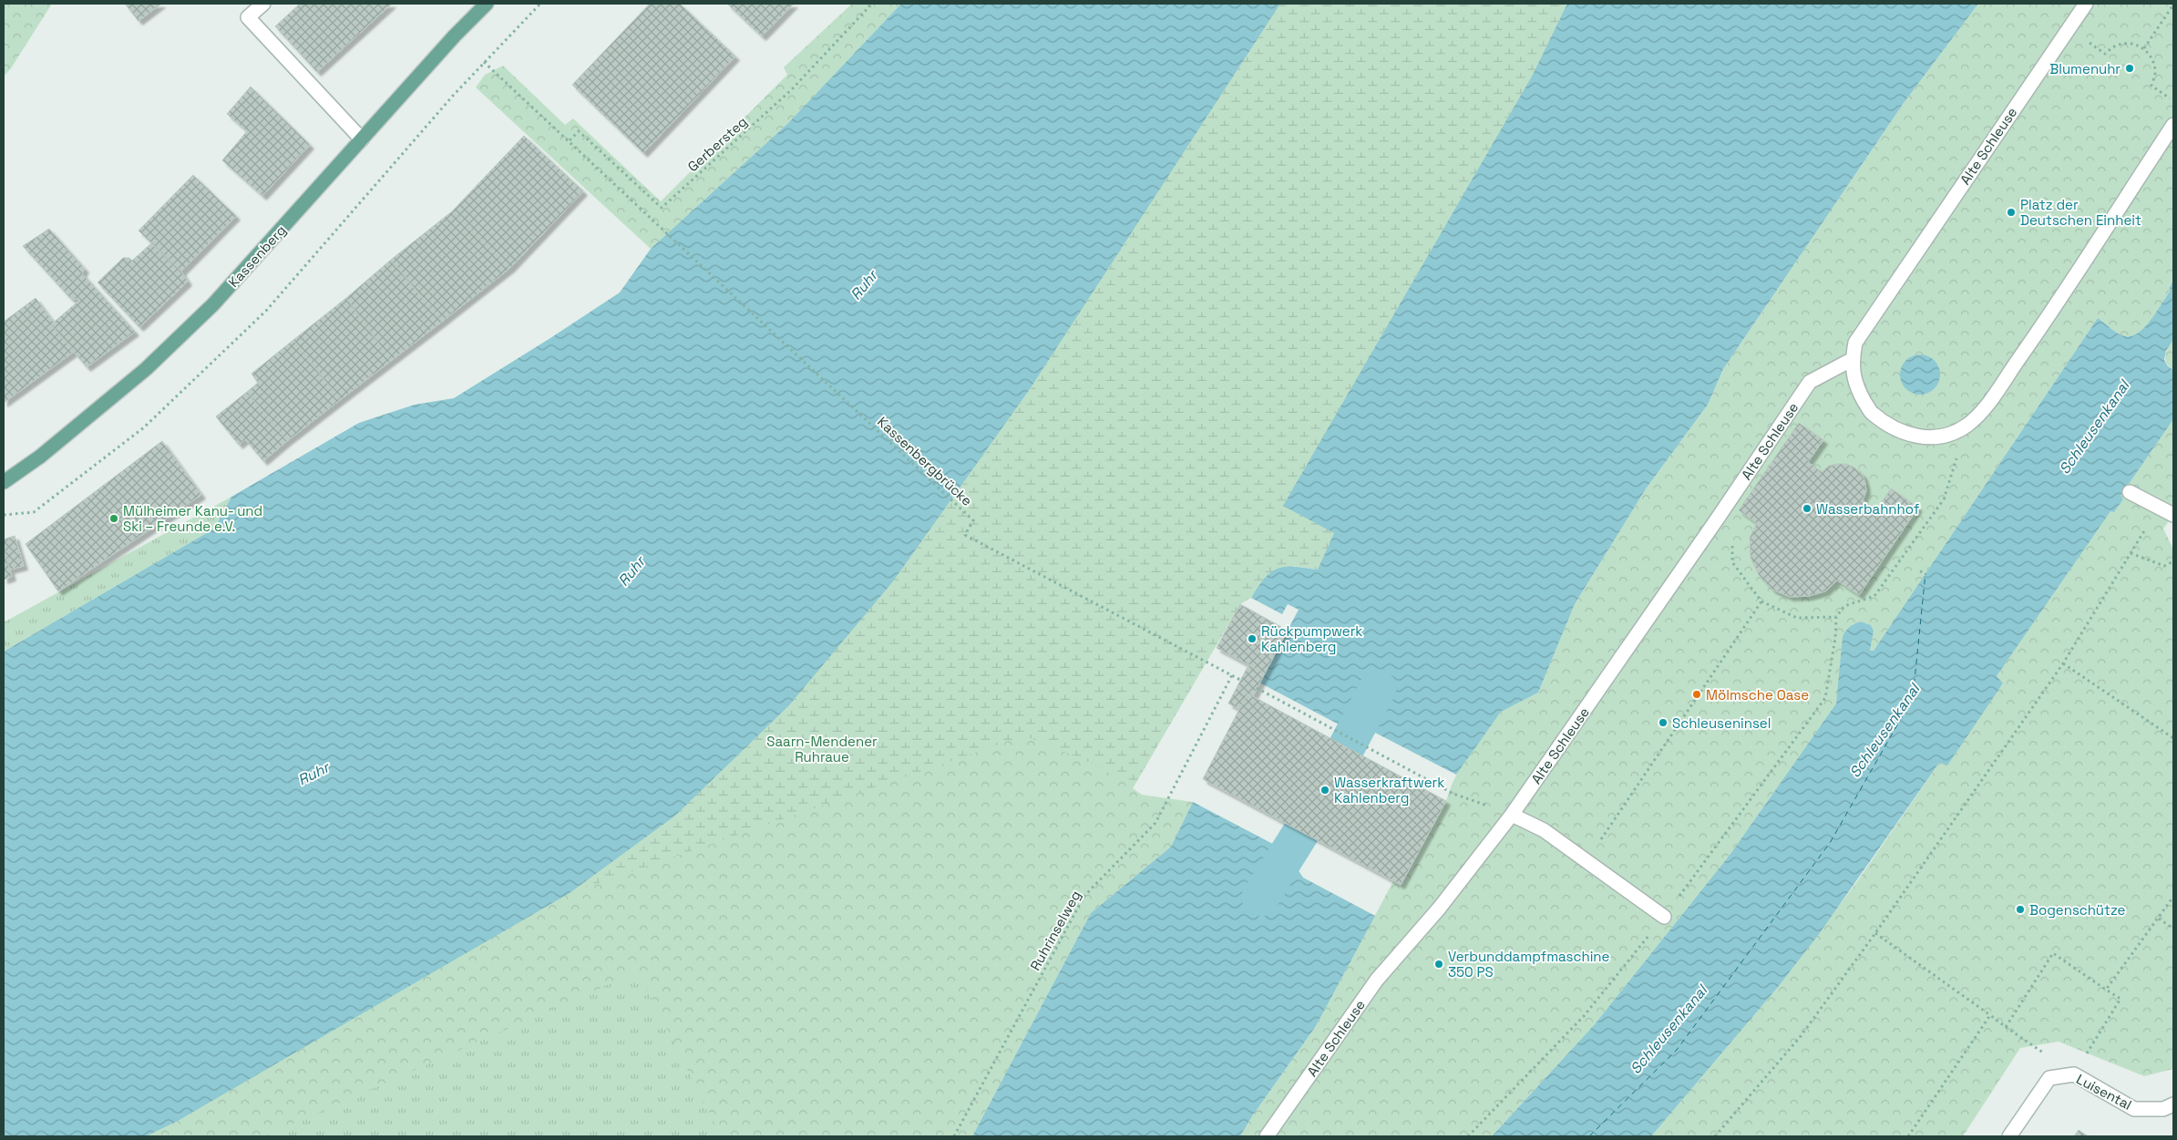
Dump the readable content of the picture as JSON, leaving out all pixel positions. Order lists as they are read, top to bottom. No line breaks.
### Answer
{"streets":{"main road":["Kassenberg"],"street":["Alte Schleuse","Luisental"],"path":["Gerbersteg","Kassenbergbrücke","Ruhrinselweg"]},"crossings":[["Gerbersteg","Kassenbergbrücke"],["Kassenbergbrücke","Ruhrinselweg"]],"water":["Ruhr","Schleusenkanal"],"parks":["Saarn-Mendener Ruhraue"],"places":["Blumenuhr","Platz der Deutschen Einheit","Wasserbahnhof","Mülheimer Kanu- und Ski – Freunde e.V.","Rückpumpwerk Kahlenberg","Mölmsche Oase","Schleuseninsel","Wasserkraftwerk Kahlenberg","Bogenschütze","Verbunddampfmaschine 350 PS"]}
